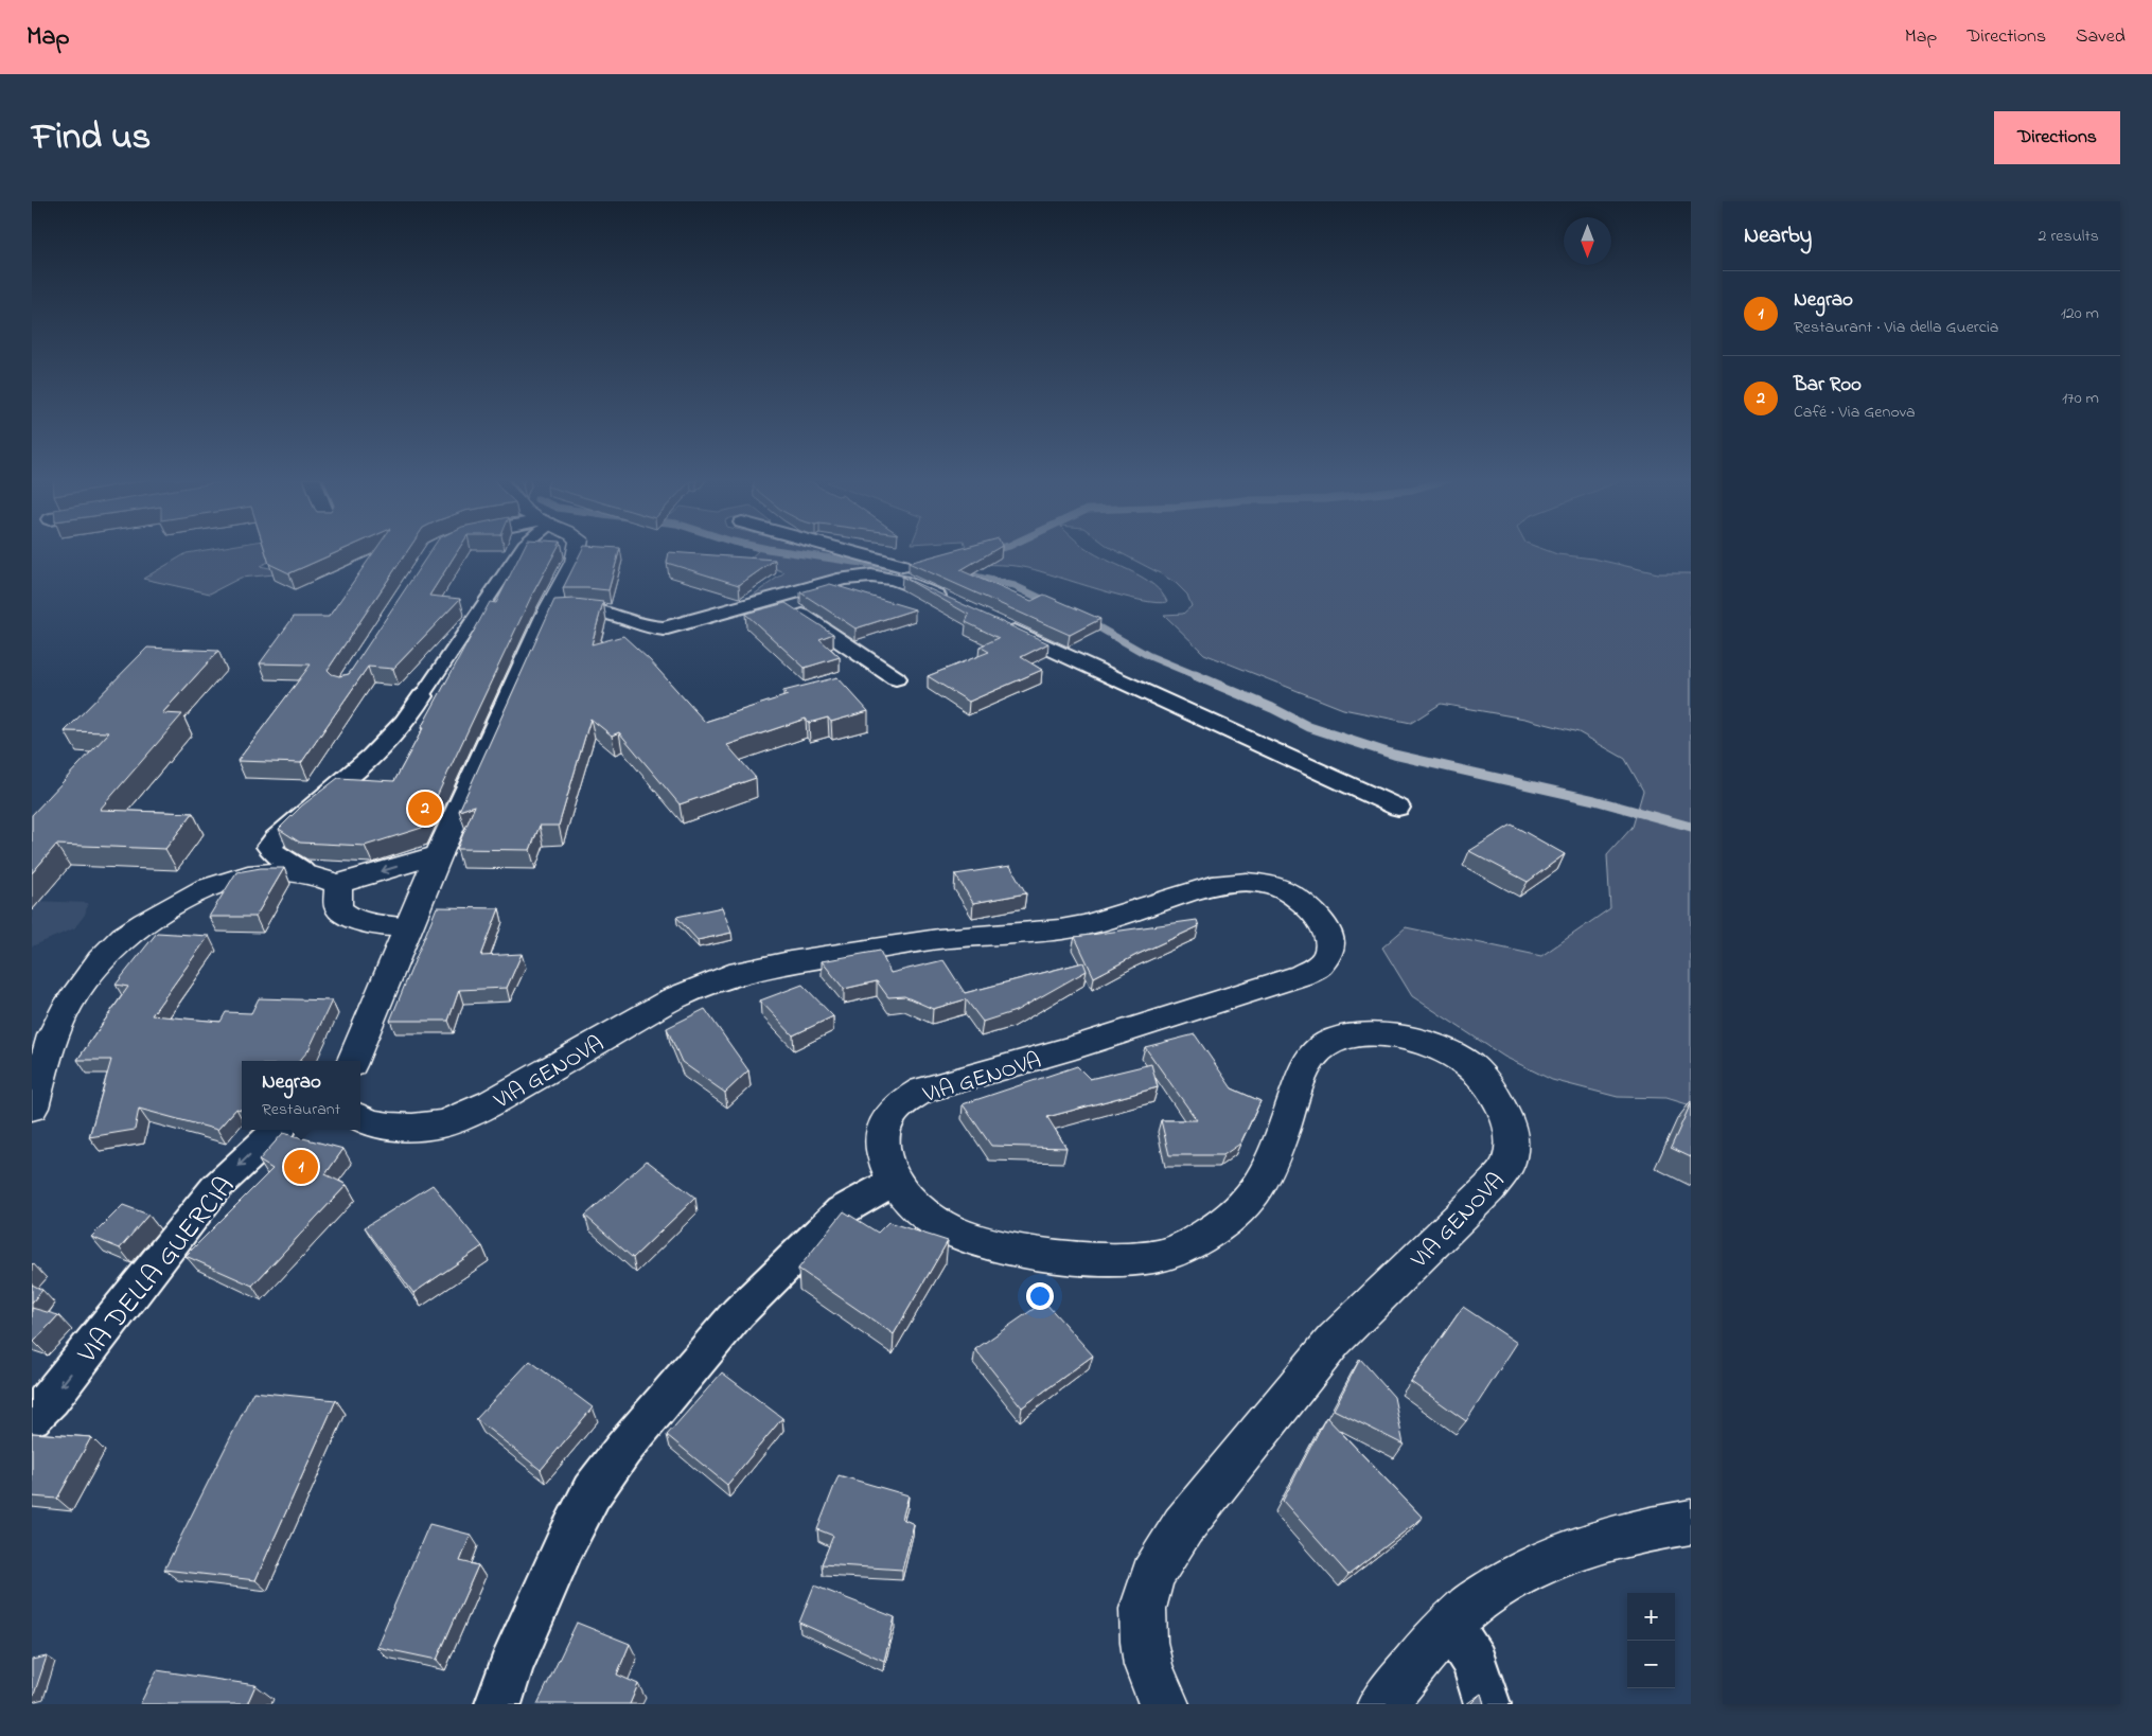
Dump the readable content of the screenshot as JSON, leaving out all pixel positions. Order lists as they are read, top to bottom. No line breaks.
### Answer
{"streets":{"main road":["VIA GENOVA"],"street":["VIA DELLA GUERCIA"]},"one_way":["VIA DELLA GUERCIA"],"north":"bottom","page":{"header":"Map","nav":["Map","Directions","Saved"],"title":"Find us","buttons":"Directions","heading":["Nearby","2 results"],"list":[{"mark":"1","name":"Negrao","note":"Restaurant · Via della Guercia","value":"120 m"},{"mark":"2","name":"Bar Roo","note":"Café · Via Genova","value":"170 m"}],"pins":["2","1"],"popup":["Negrao","Restaurant"],"map_buttons":["+","−"]}}
